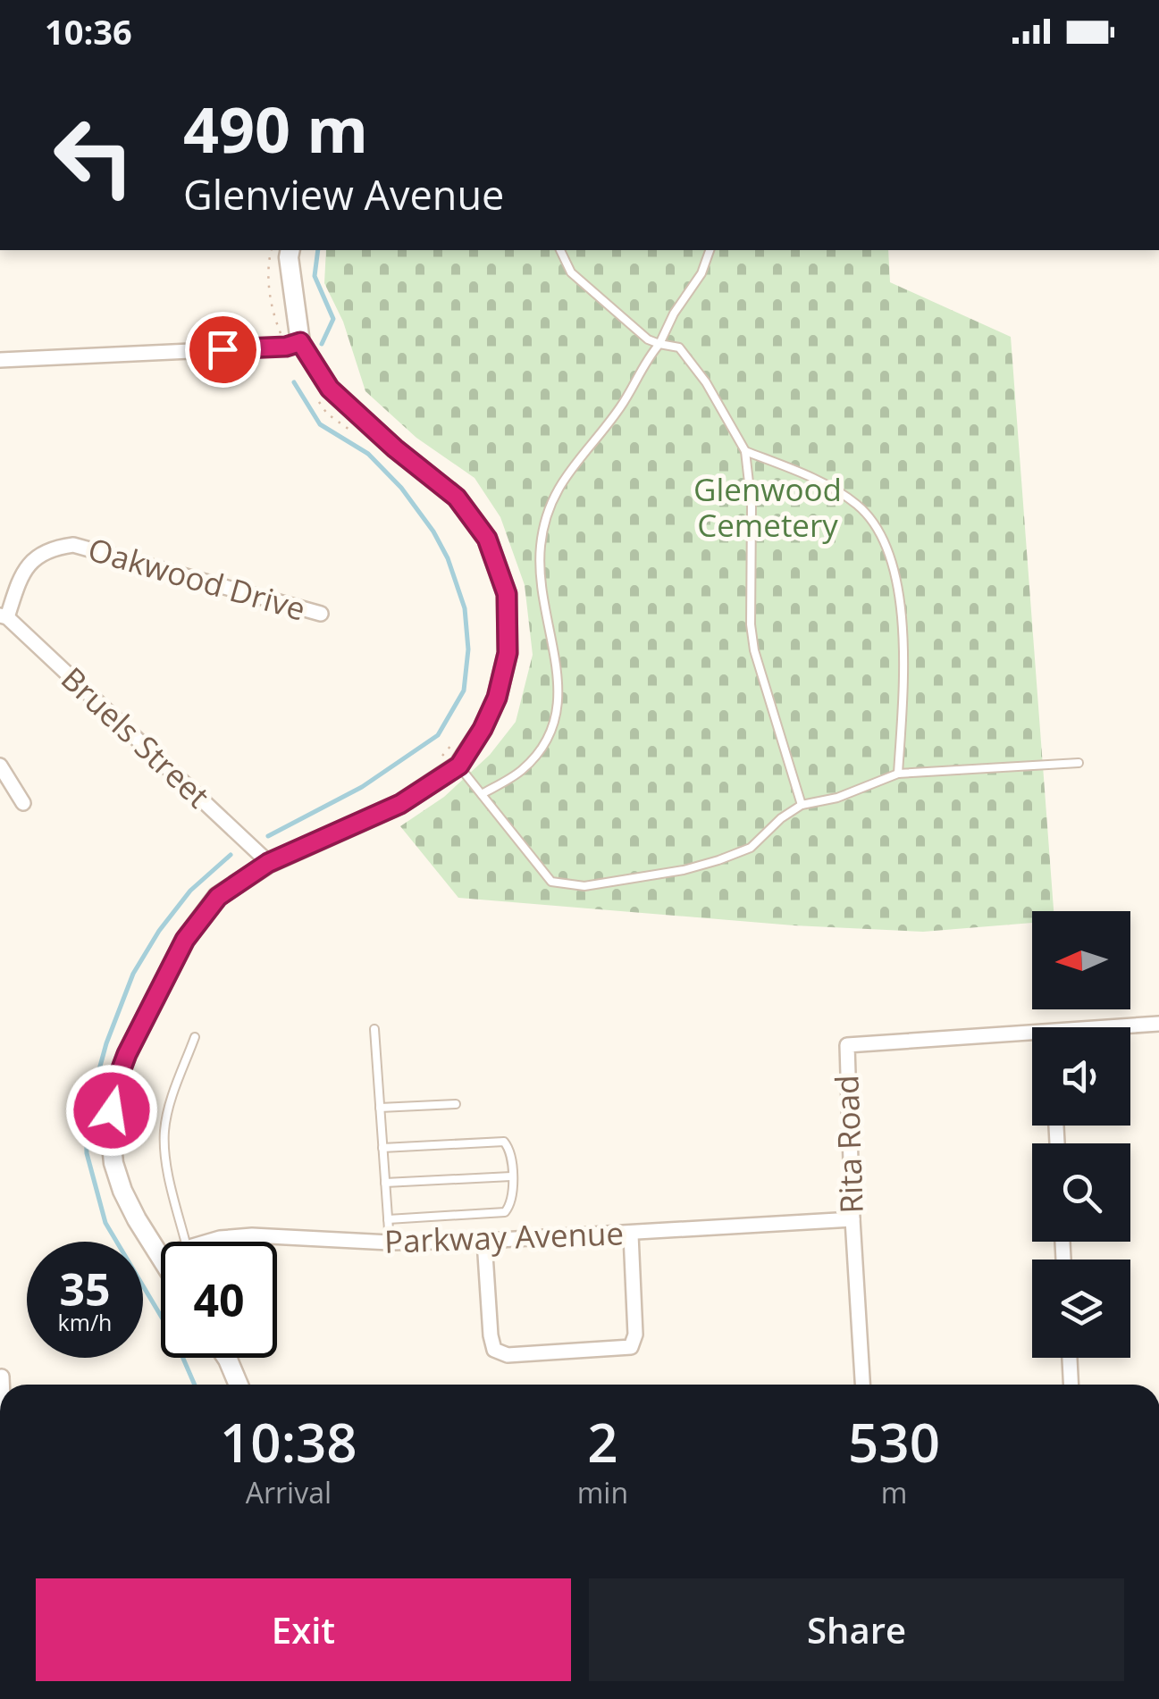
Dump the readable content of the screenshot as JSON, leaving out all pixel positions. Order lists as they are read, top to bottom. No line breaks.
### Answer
{"streets":{"street":["Oakwood Drive","Bruels Street","Rita Road","Parkway Avenue"]},"crossings":[["Oakwood Drive","Bruels Street"],["Rita Road","Parkway Avenue"]],"parks":["Glenwood Cemetery"],"north":"left","page":{"status":"10:36","turn":["490 m","Glenview Avenue"],"speed":"35 km/h","limit":"40","eta":["10:38","Arrival","2","min","530","m"],"buttons":["Exit","Share"]}}
